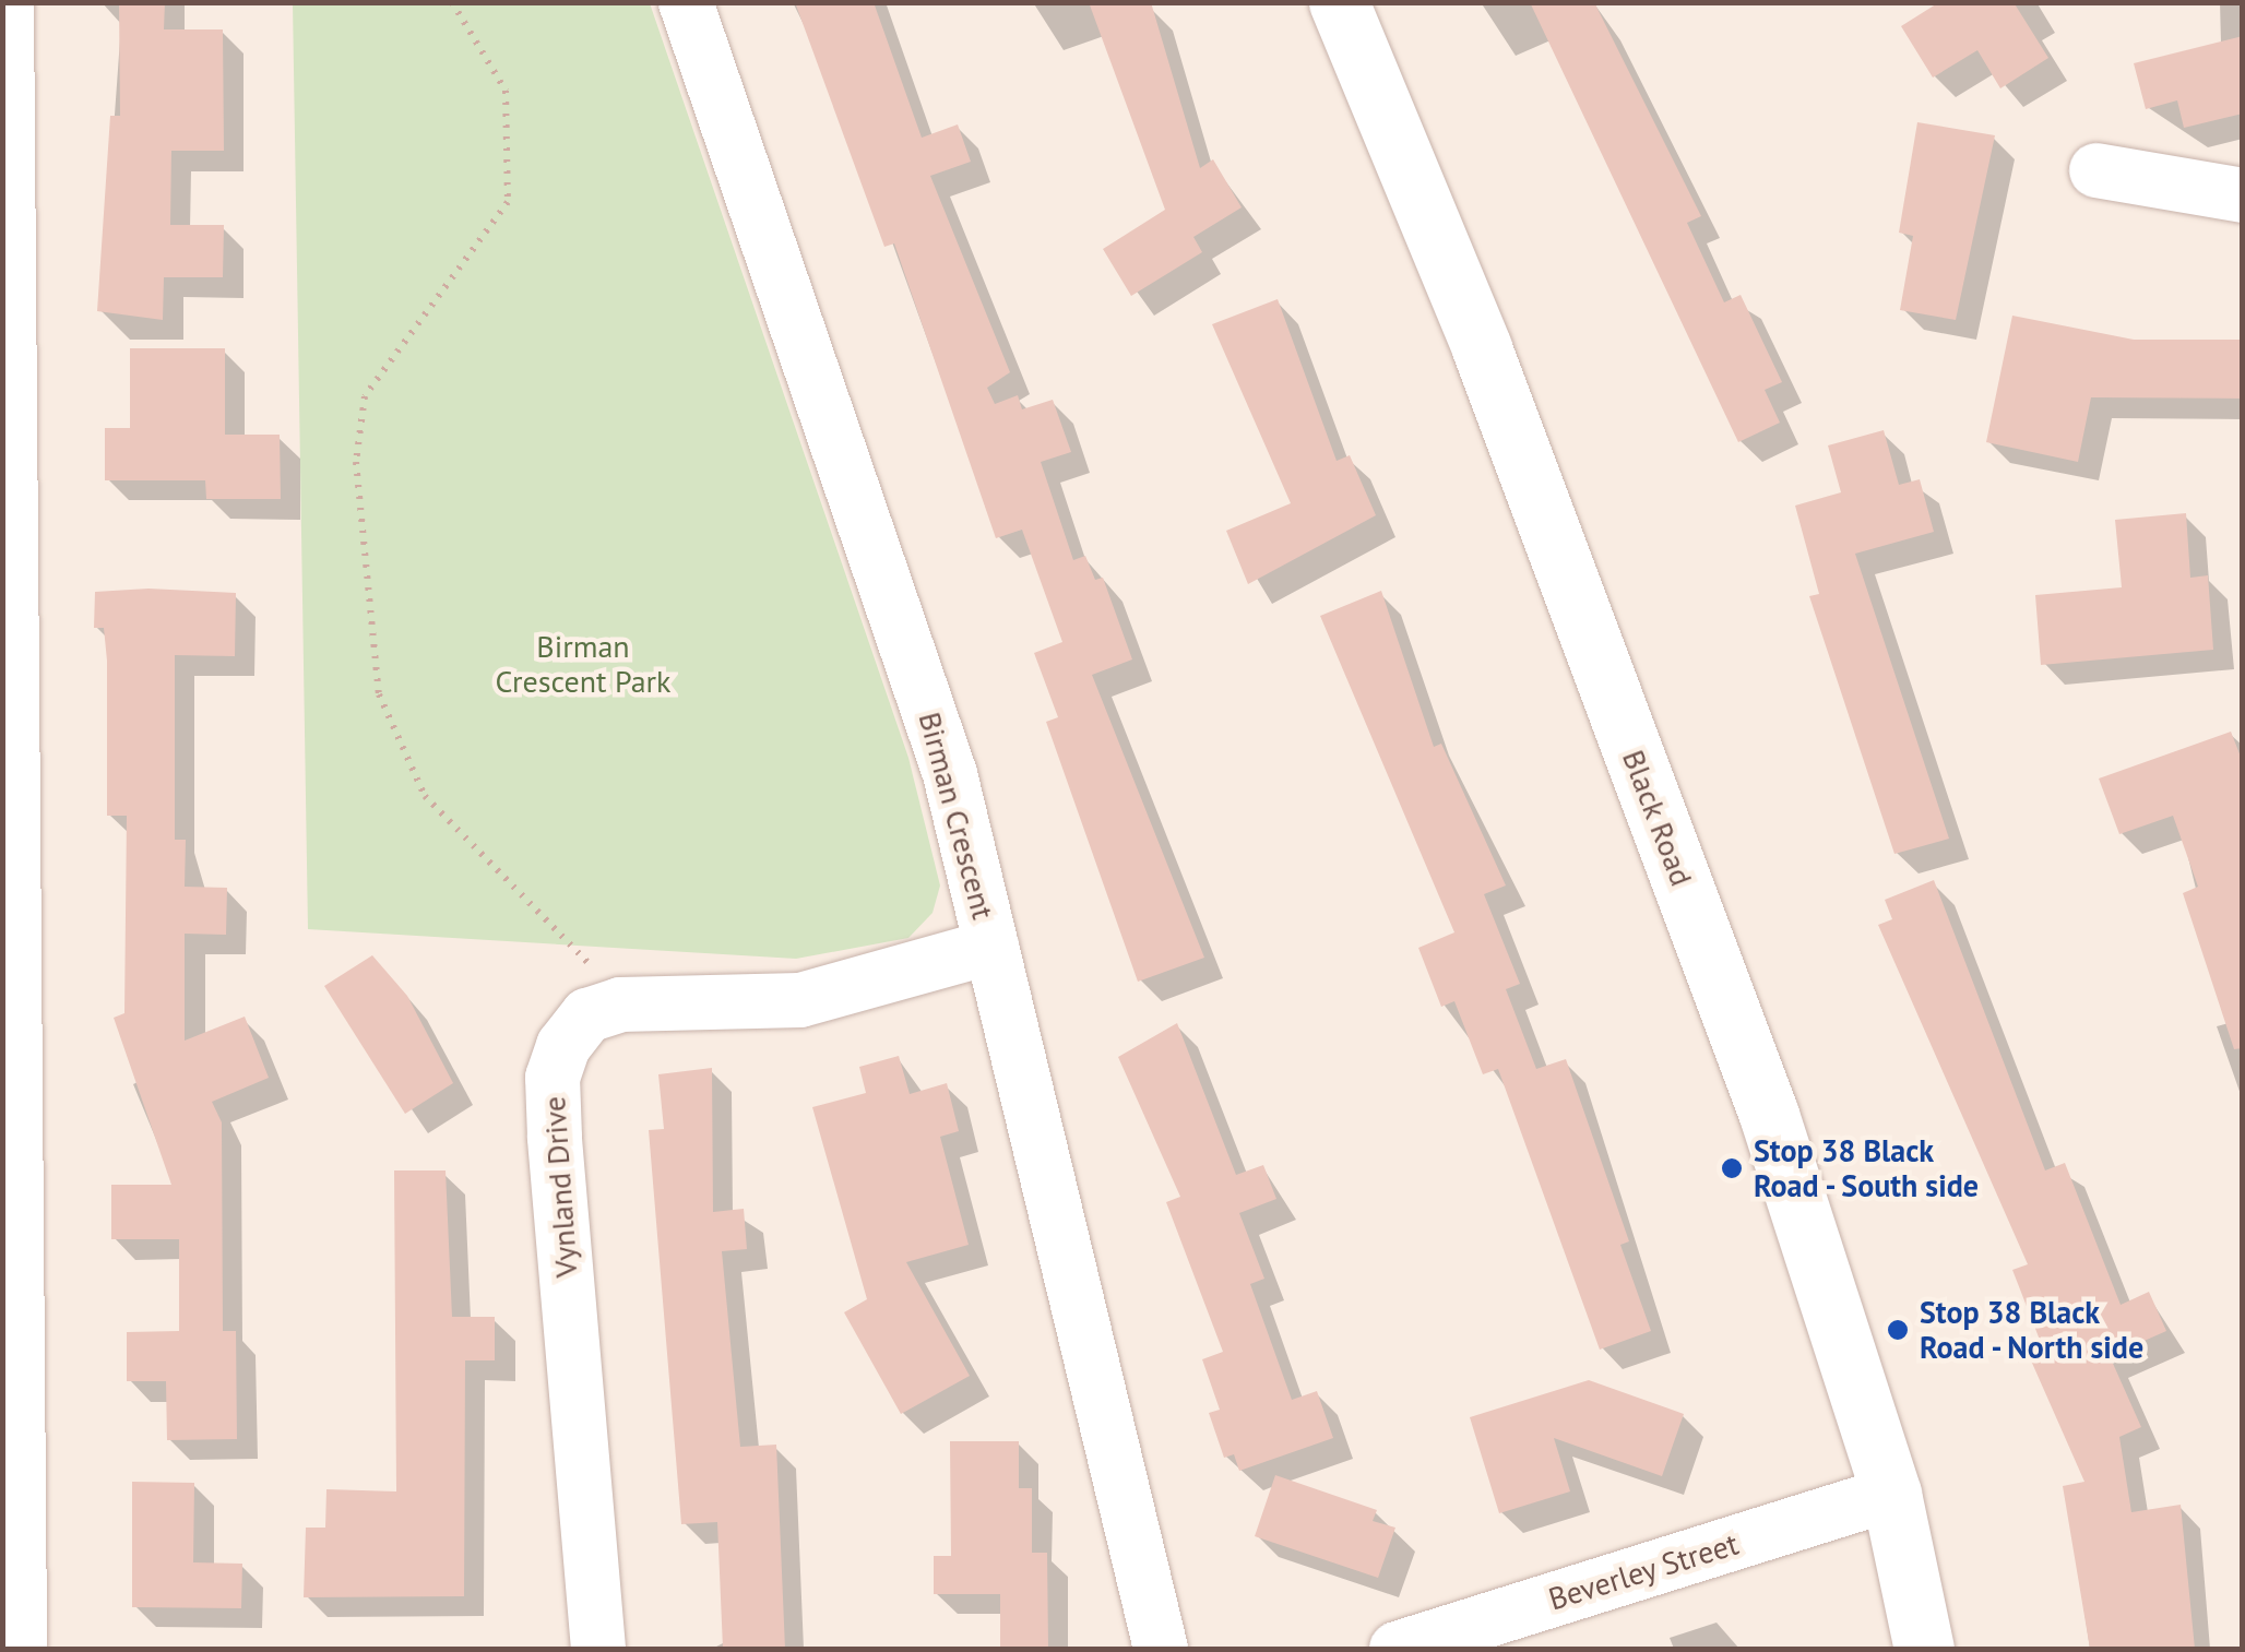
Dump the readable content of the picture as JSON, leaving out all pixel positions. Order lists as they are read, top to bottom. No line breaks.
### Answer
{"streets":{"main road":["Black Road"],"street":["Birman Crescent","Vynland Drive","Beverley Street"]},"crossings":[["Black Road","Beverley Street"]],"parks":["Birman Crescent Park"],"places":["Stop 38 Black Road - South side","Stop 38 Black Road - North side"]}
